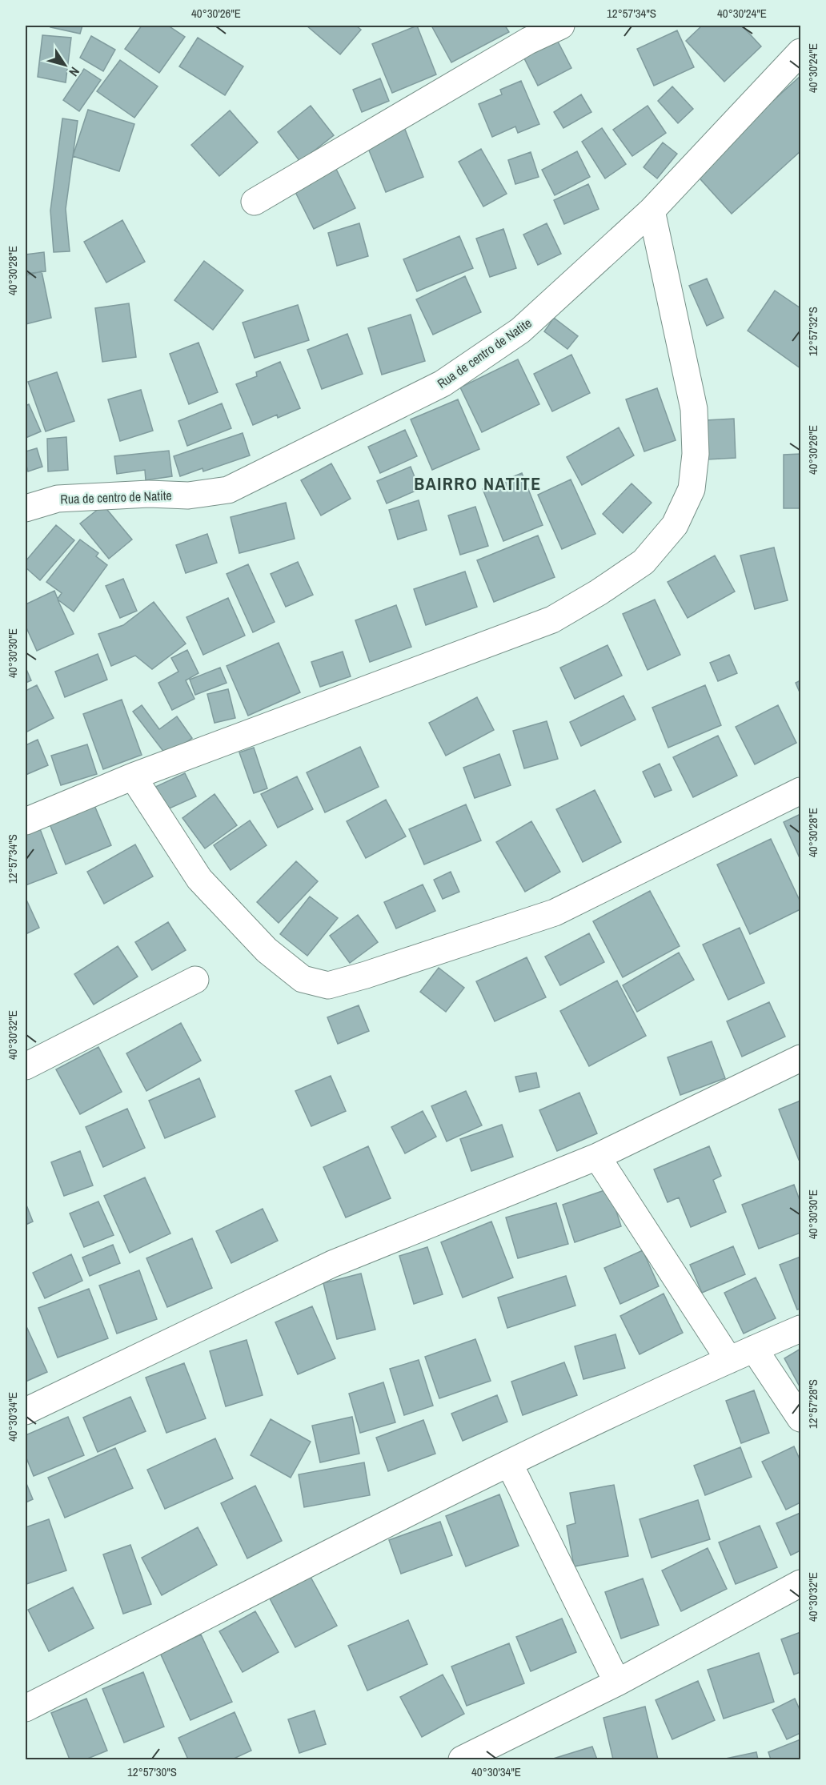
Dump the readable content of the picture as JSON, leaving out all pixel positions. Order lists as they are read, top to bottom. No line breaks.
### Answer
{"streets":{"street":["Rua de centro de Natite"]},"districts":["BAIRRO NATITE"],"north":"bottom right","coordinates":["40°30'26\"E","12°57'34\"S","40°30'24\"E","40°30'28\"E","12°57'32\"S","40°30'30\"E","40°30'32\"E","12°57'28\"S","40°30'34\"E","12°57'30\"S"]}
